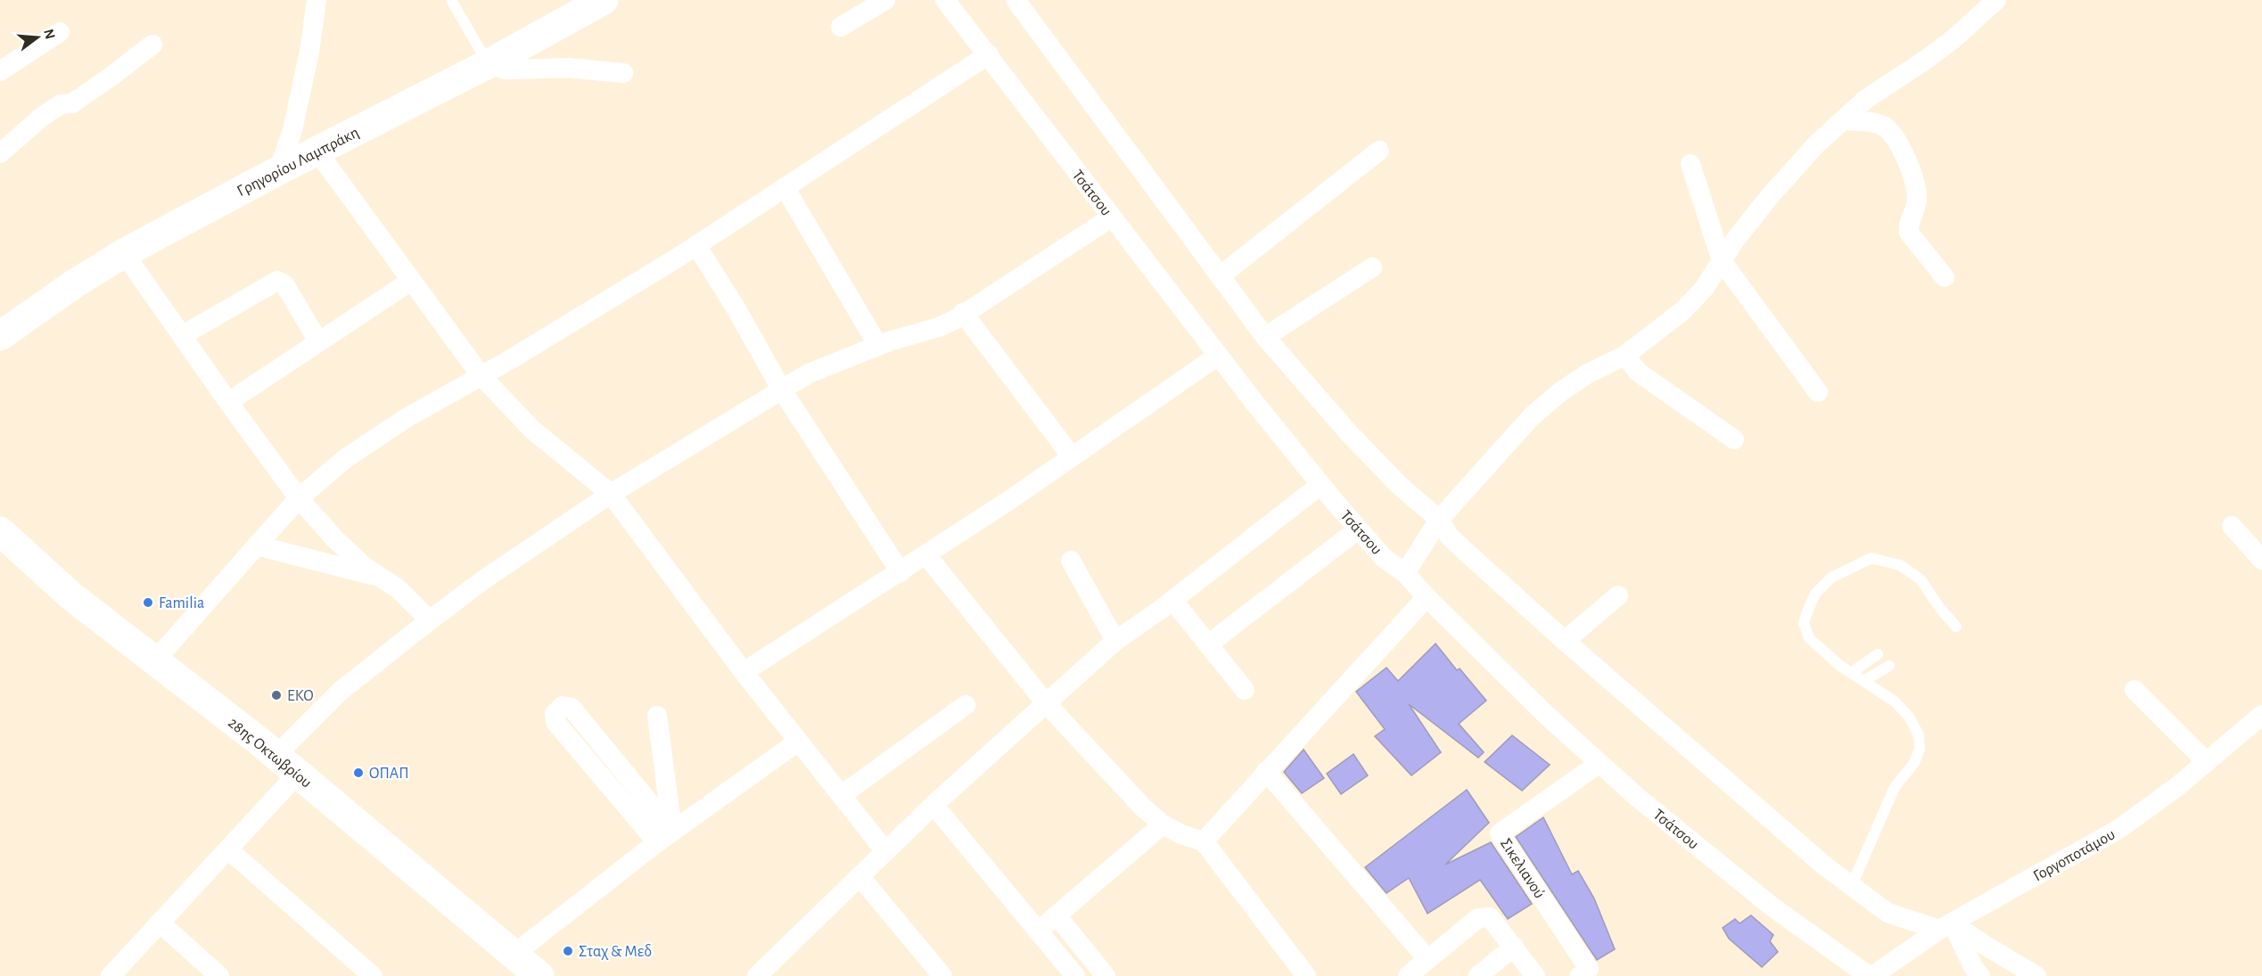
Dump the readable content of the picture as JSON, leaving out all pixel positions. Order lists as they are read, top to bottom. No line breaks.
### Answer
{"streets":{"main road":["Γρηγορίου Λαμπράκη","28ης Οκτωβρίου"],"street":["Τσάτσου","Γοργοποτάμου","Σικελιανού"]},"crossings":[["Τσάτσου","Σικελιανού"]],"places":["Familia","EKO","ΟΠΑΠ","Σταχ & Μεδ"],"north":"right"}
